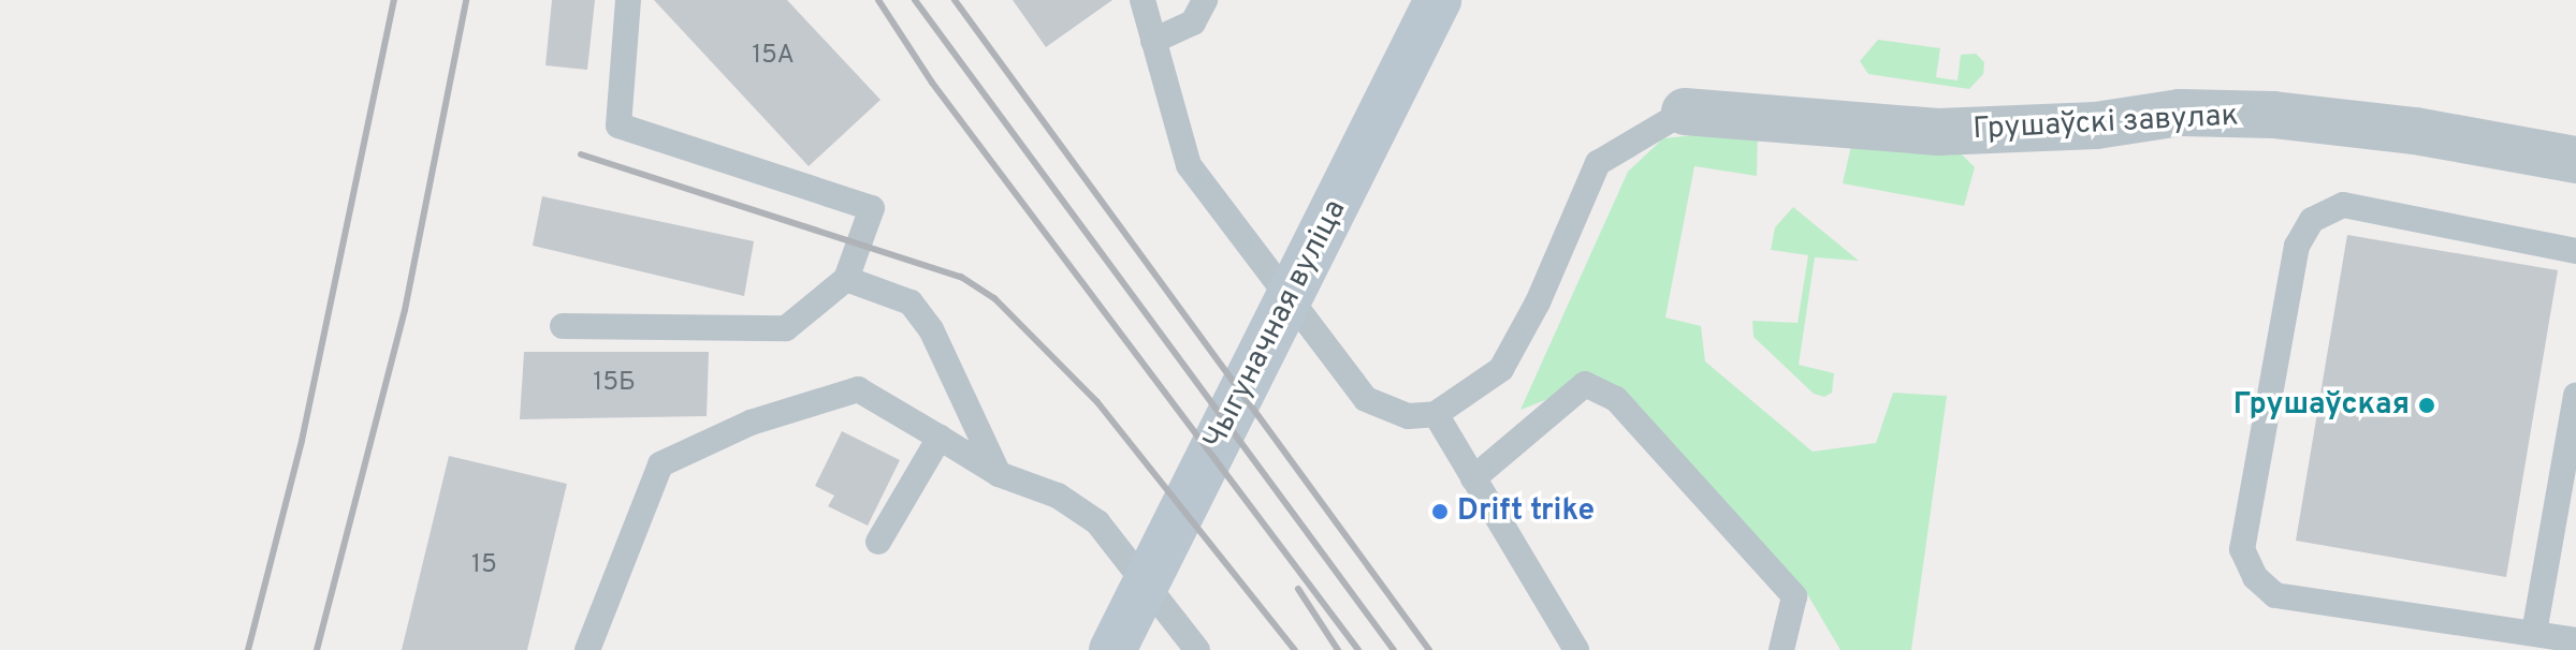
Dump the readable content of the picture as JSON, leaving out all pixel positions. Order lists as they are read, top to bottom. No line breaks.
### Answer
{"streets":{"main road":["Чыгуначная вуліца"],"street":["Грушаўскі завулак"]},"places":["Грушаўская","Drift trike"],"house_numbers":["15А","15Б","15"]}
